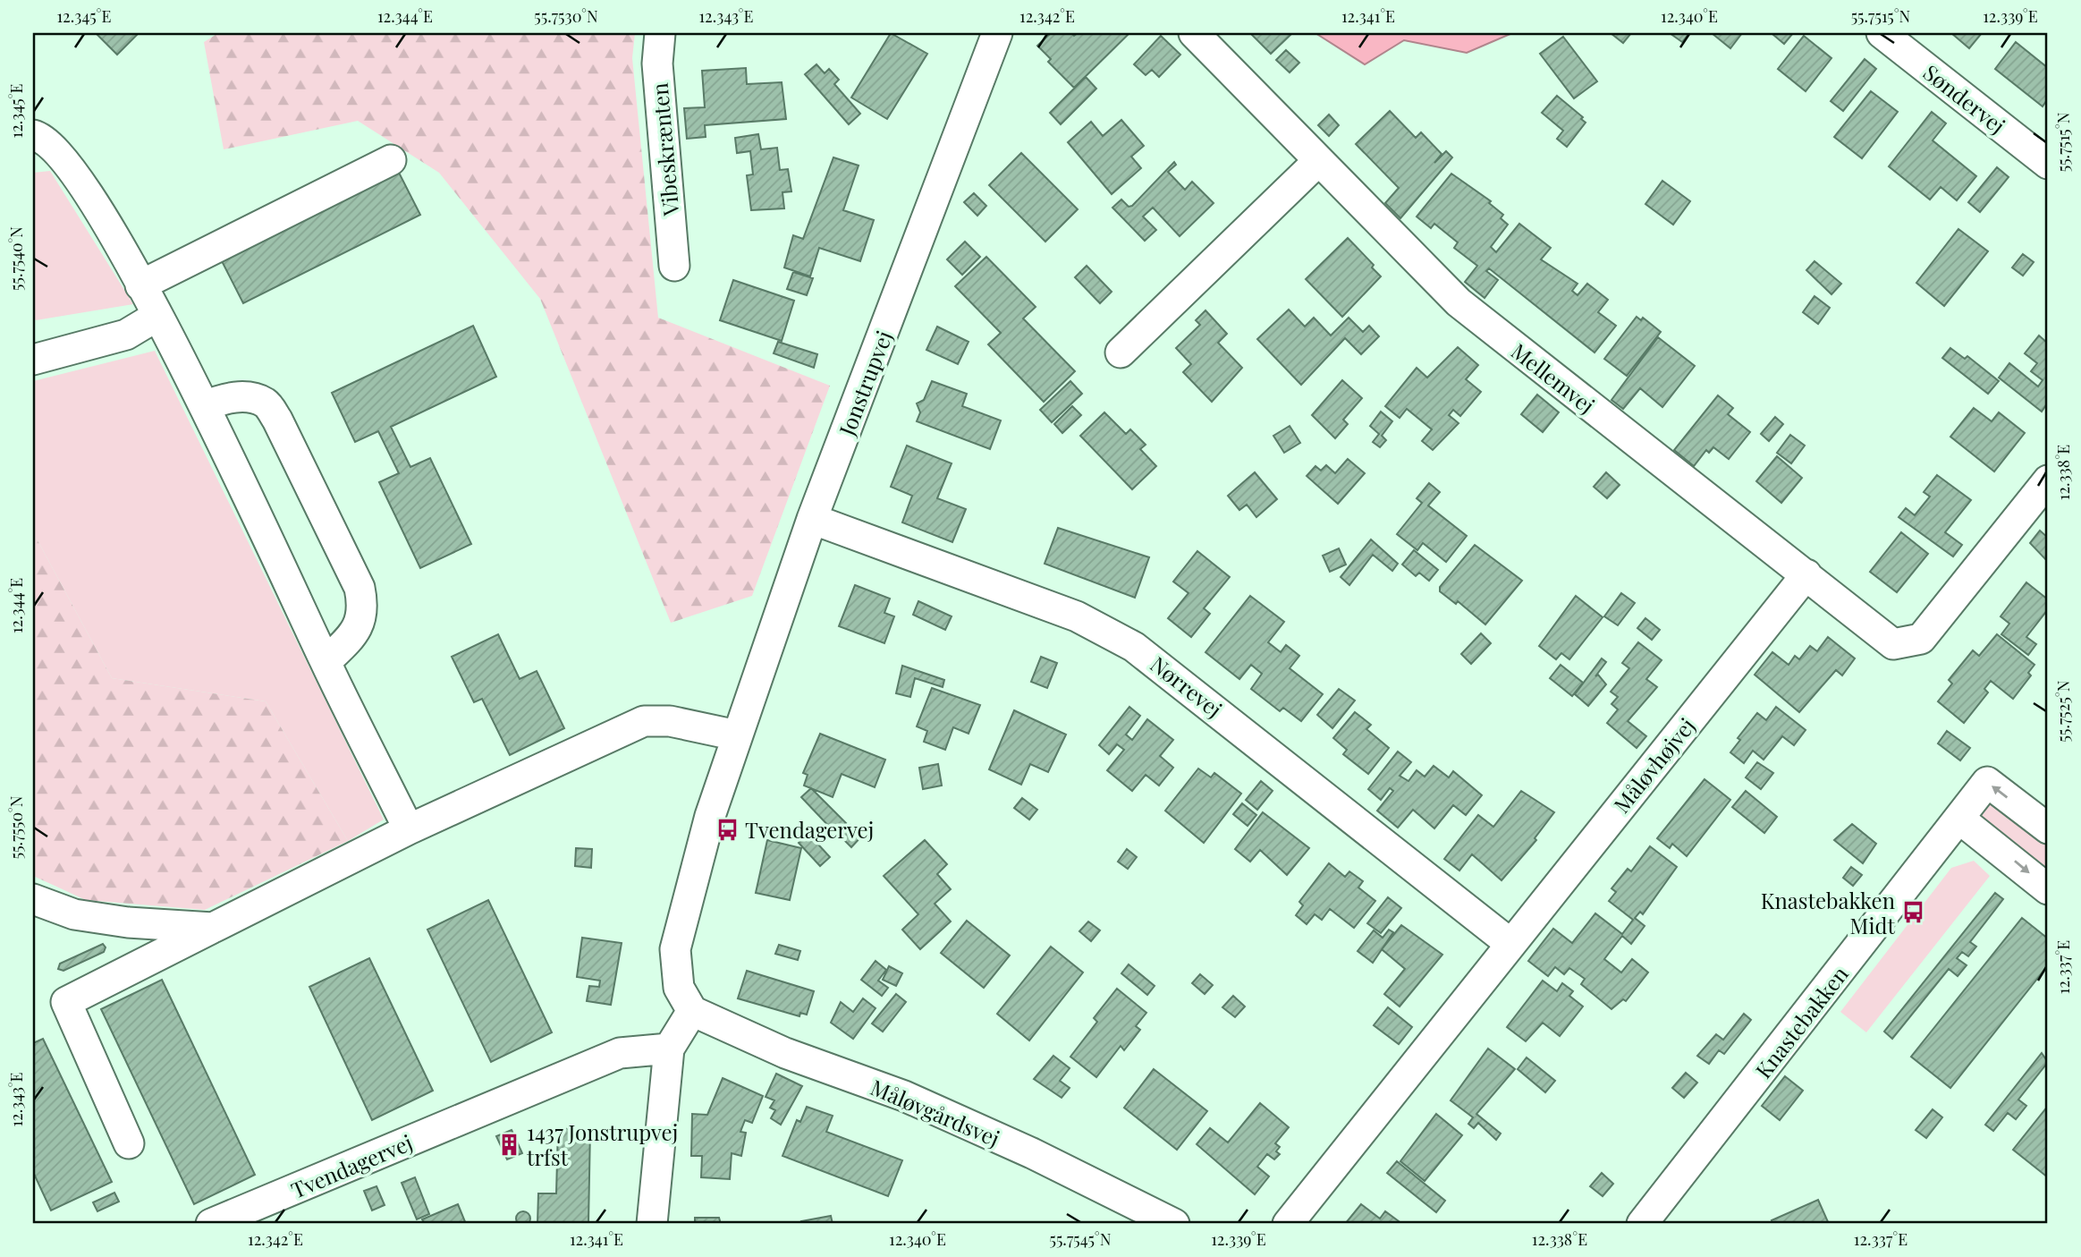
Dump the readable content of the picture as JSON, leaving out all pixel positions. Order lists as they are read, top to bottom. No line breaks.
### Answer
{"streets":{"street":["Søndervej","Vibeskrænten","Mellemvej","Jonstrupvej","Nørrevej","Måløvhøjvej","Knastebakken","Måløvgårdsvej","Tvendagervej"]},"crossings":[["Mellemvej","Måløvhøjvej"],["Jonstrupvej","Nørrevej"],["Jonstrupvej","Måløvgårdsvej"],["Nørrevej","Måløvhøjvej"]],"places":{"bus stop":["Tvendagervej","Knastebakken Midt"],"building":["1437 Jonstrupvej trfst"]},"coordinates":["12.345°E","12.344°E","55.7530°N","12.343°E","12.342°E","12.341°E","12.340°E","55.7515°N","12.339°E","55.7540°N","12.338°E","55.7525°N","55.7550°N","12.337°E","55.7545°N"]}
